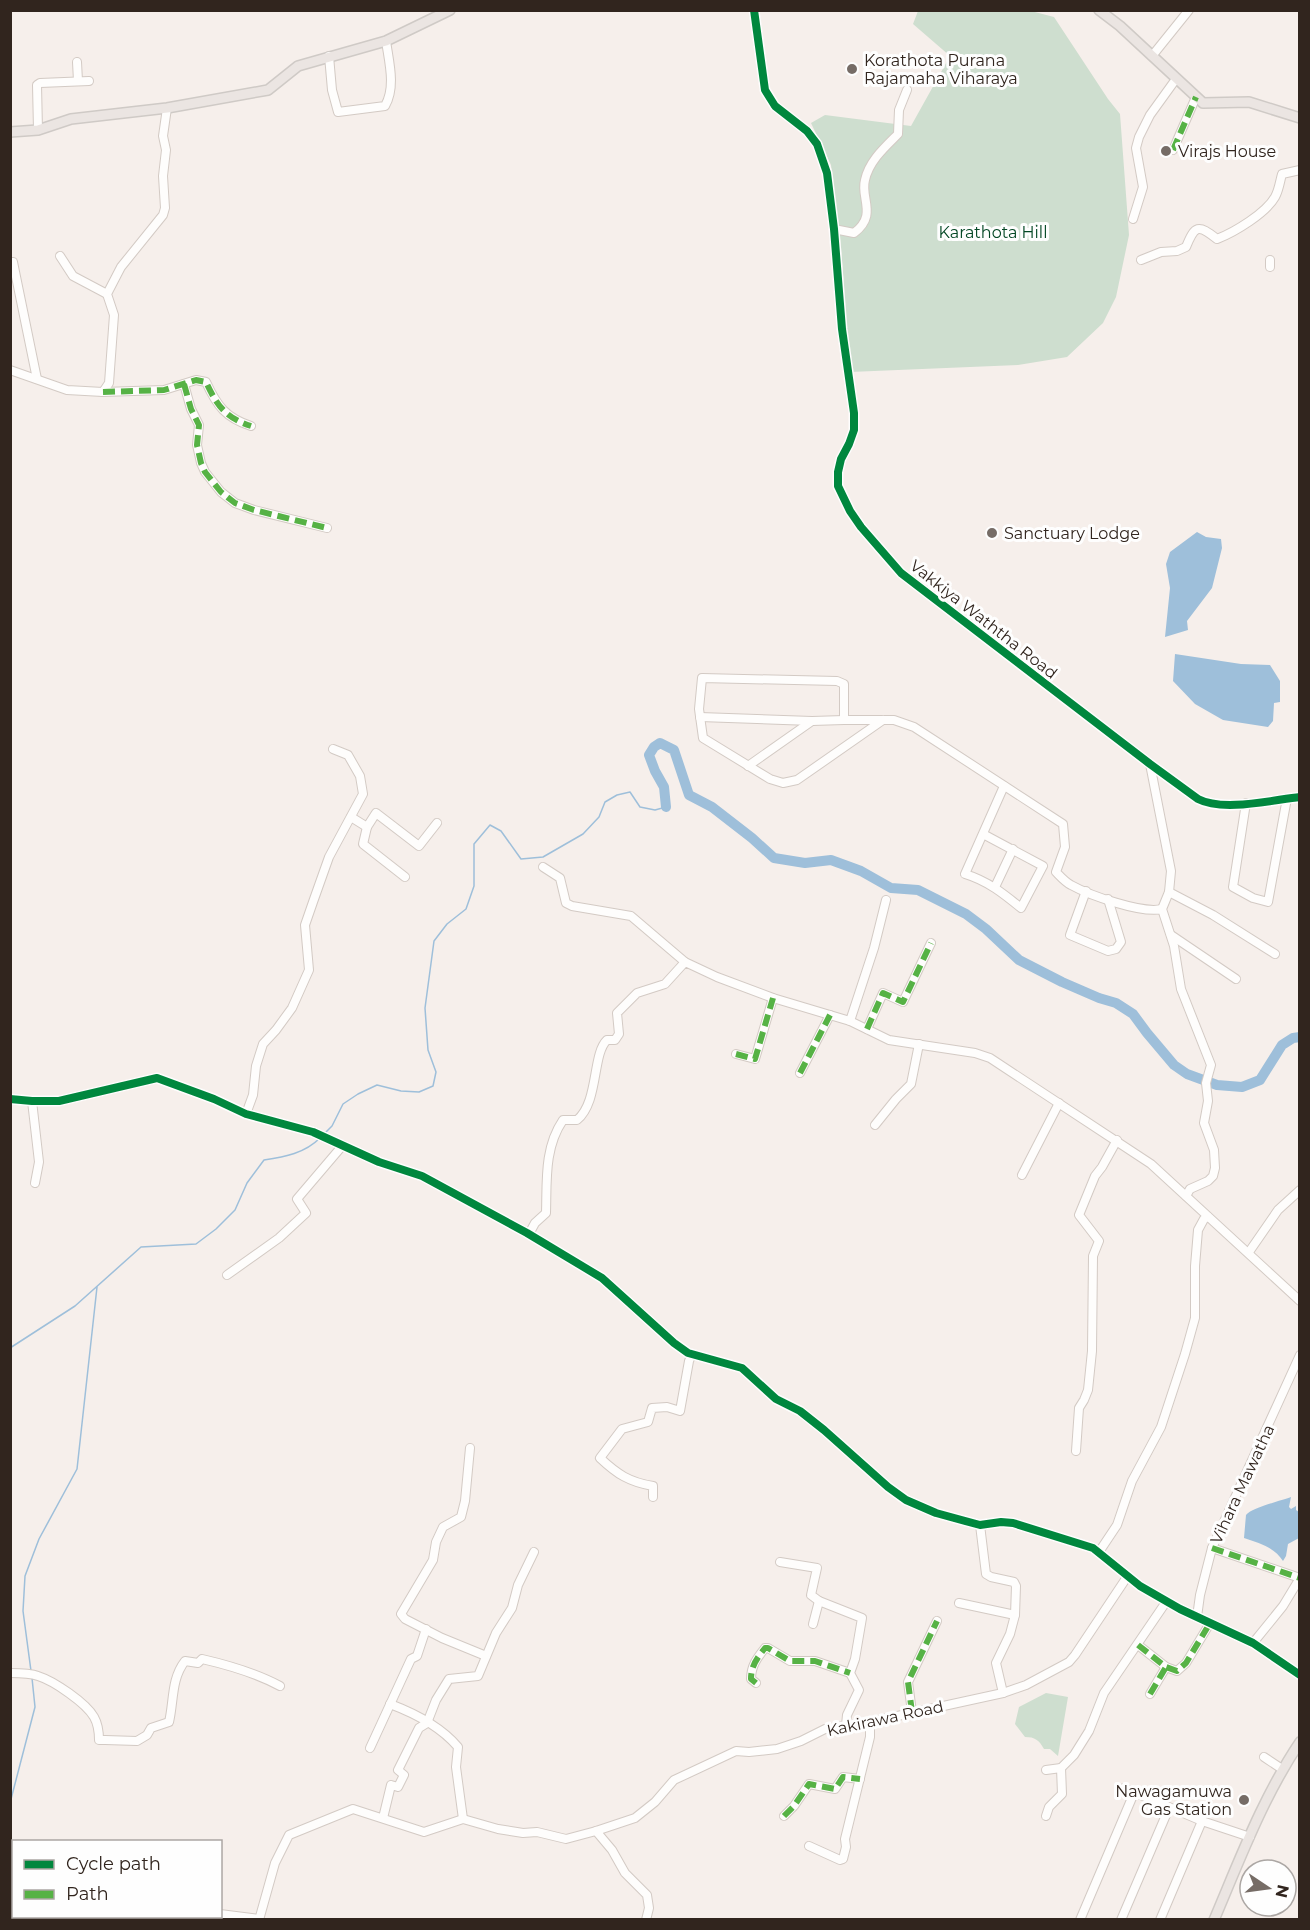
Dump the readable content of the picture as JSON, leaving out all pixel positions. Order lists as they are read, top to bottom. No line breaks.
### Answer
{"streets":{"street":["Vakkiya Waththa Road","Vihara Mawatha","Kakirawa Road"]},"parks":["Karathota Hill"],"places":["Korathota Purana Rajamaha Viharaya","Virajs House","Sanctuary Lodge","Nawagamuwa Gas Station"],"legend":["Cycle path","Path"],"north":"right"}
